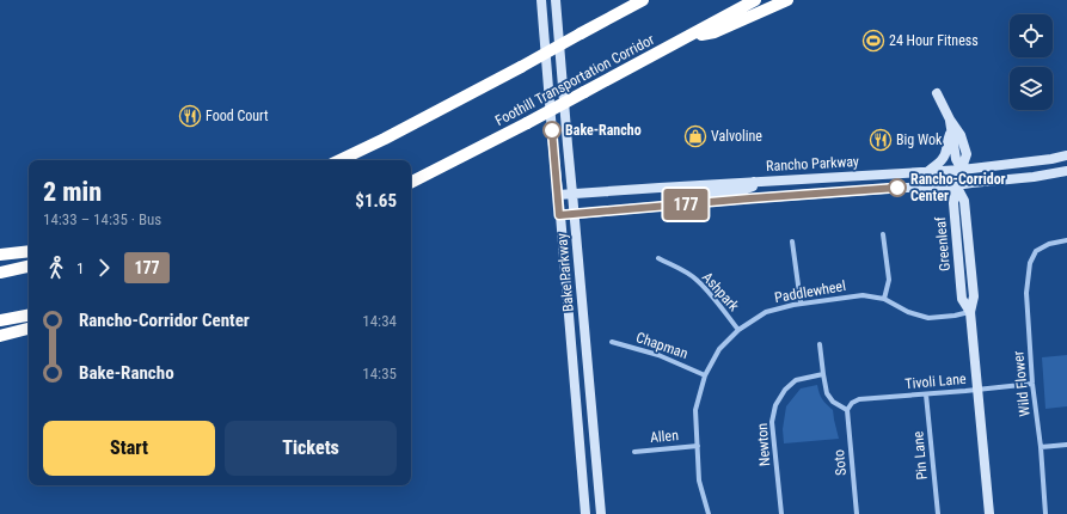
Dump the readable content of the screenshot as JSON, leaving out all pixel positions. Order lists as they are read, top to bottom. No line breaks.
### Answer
{"streets":{"highway":["Foothill Transportation Corridor"],"main road":["Rancho Parkway","Greenleaf","Bake Parkway"],"street":["Ashpark","Paddlewheel","Chapman","Tivoli Lane","Wild Flower","Allen","Newton","Pin Lane","Soto"]},"crossings":[["Rancho Parkway","Greenleaf"],["Rancho Parkway","Bake Parkway"],["Greenleaf","Paddlewheel"],["Greenleaf","Tivoli Lane"],["Ashpark","Paddlewheel"],["Paddlewheel","Chapman"],["Paddlewheel","Allen"],["Tivoli Lane","Wild Flower"],["Tivoli Lane","Pin Lane"],["Tivoli Lane","Soto"]],"places":{"sports":["24 Hour Fitness"],"restaurant":["Food Court","Big Wok"],"other":["Bake-Rancho","Rancho-Corridor Center"],"shop":["Valvoline"]},"lines":["bus line 177"],"page":{"on_map":"177","heading":["2 min","14:33 – 14:35 · Bus","$1.65"],"legs":["1","177"],"list":[{"name":"Rancho-Corridor Center","value":"14:34"},{"name":"Bake-Rancho","value":"14:35"}],"buttons":["Start","Tickets"]}}
